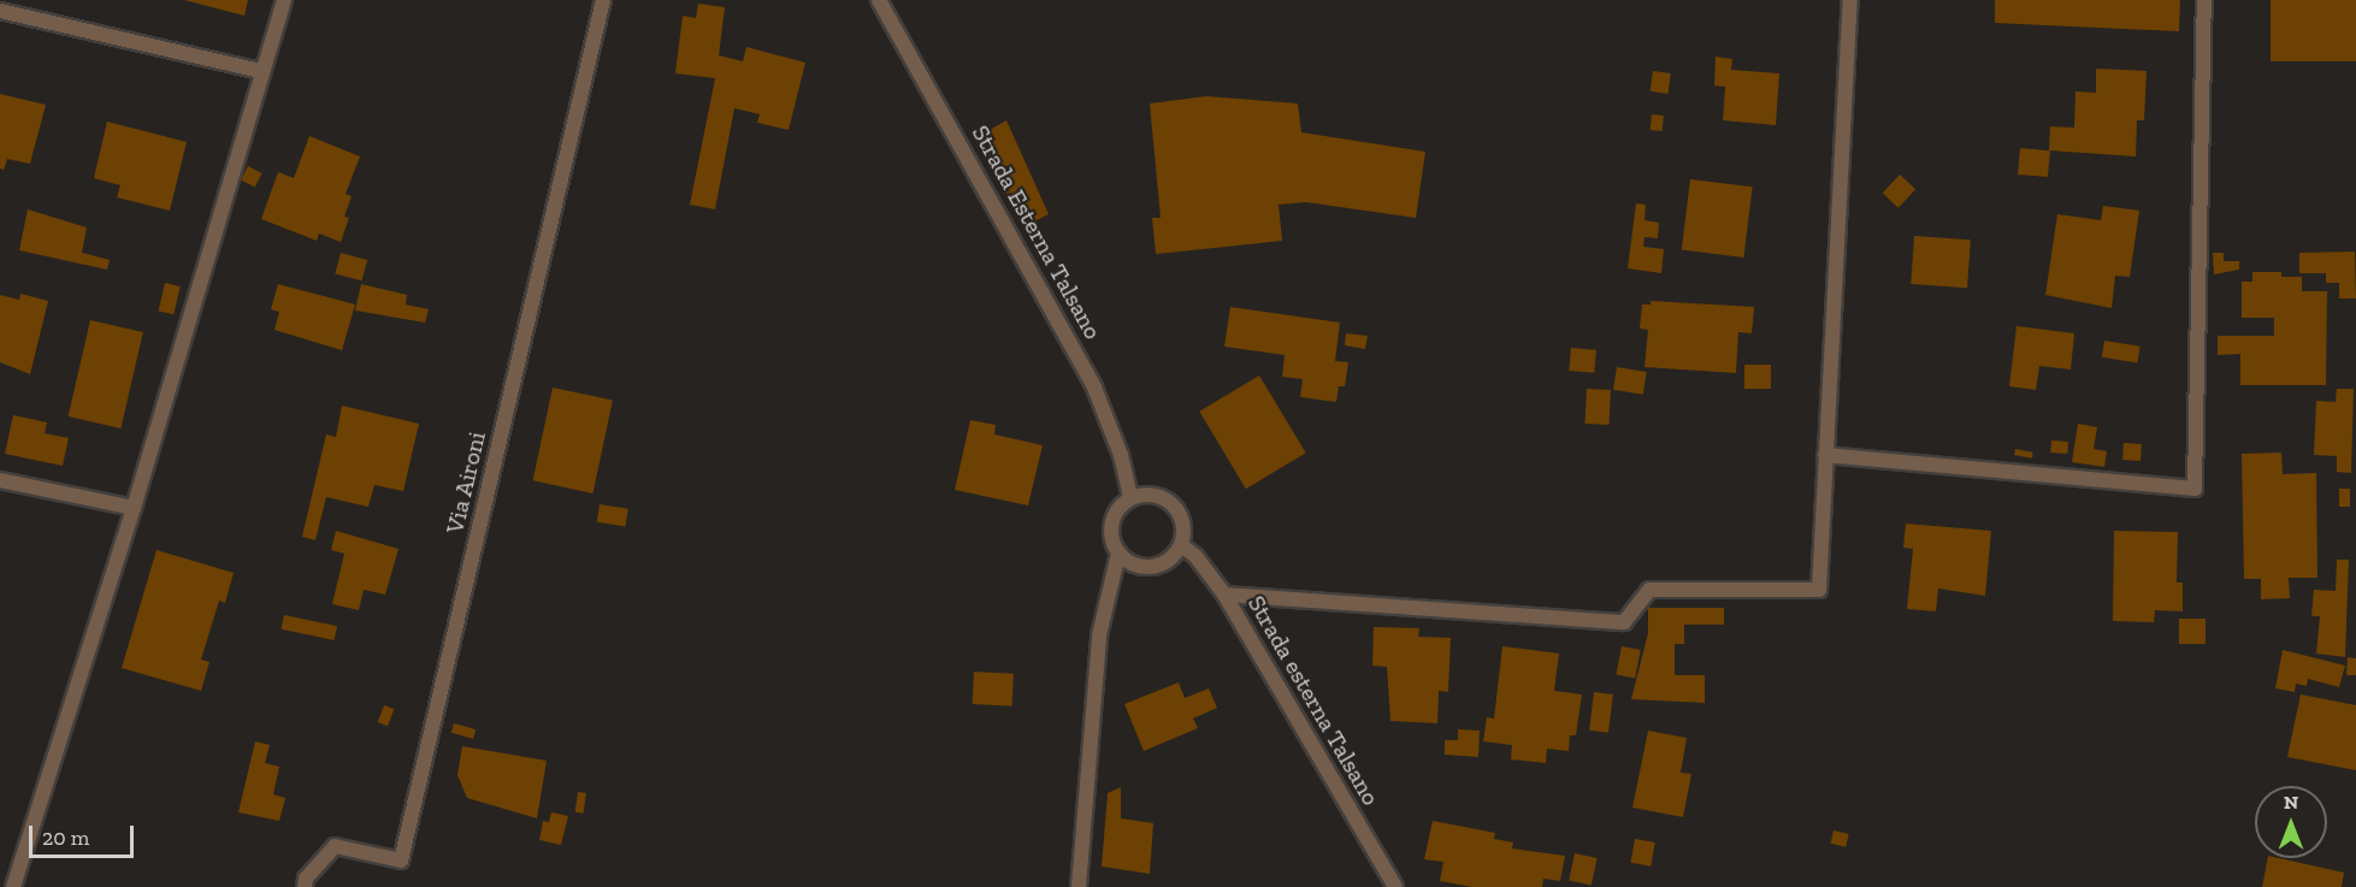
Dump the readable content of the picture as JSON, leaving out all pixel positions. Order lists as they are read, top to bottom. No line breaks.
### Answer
{"streets":{"street":["Strada Esterna Talsano","Via Aironi","Strada esterna Talsano"]},"crossings":[["Strada Esterna Talsano","Strada esterna Talsano"]],"scale_bar":"20 m","north":"top"}
